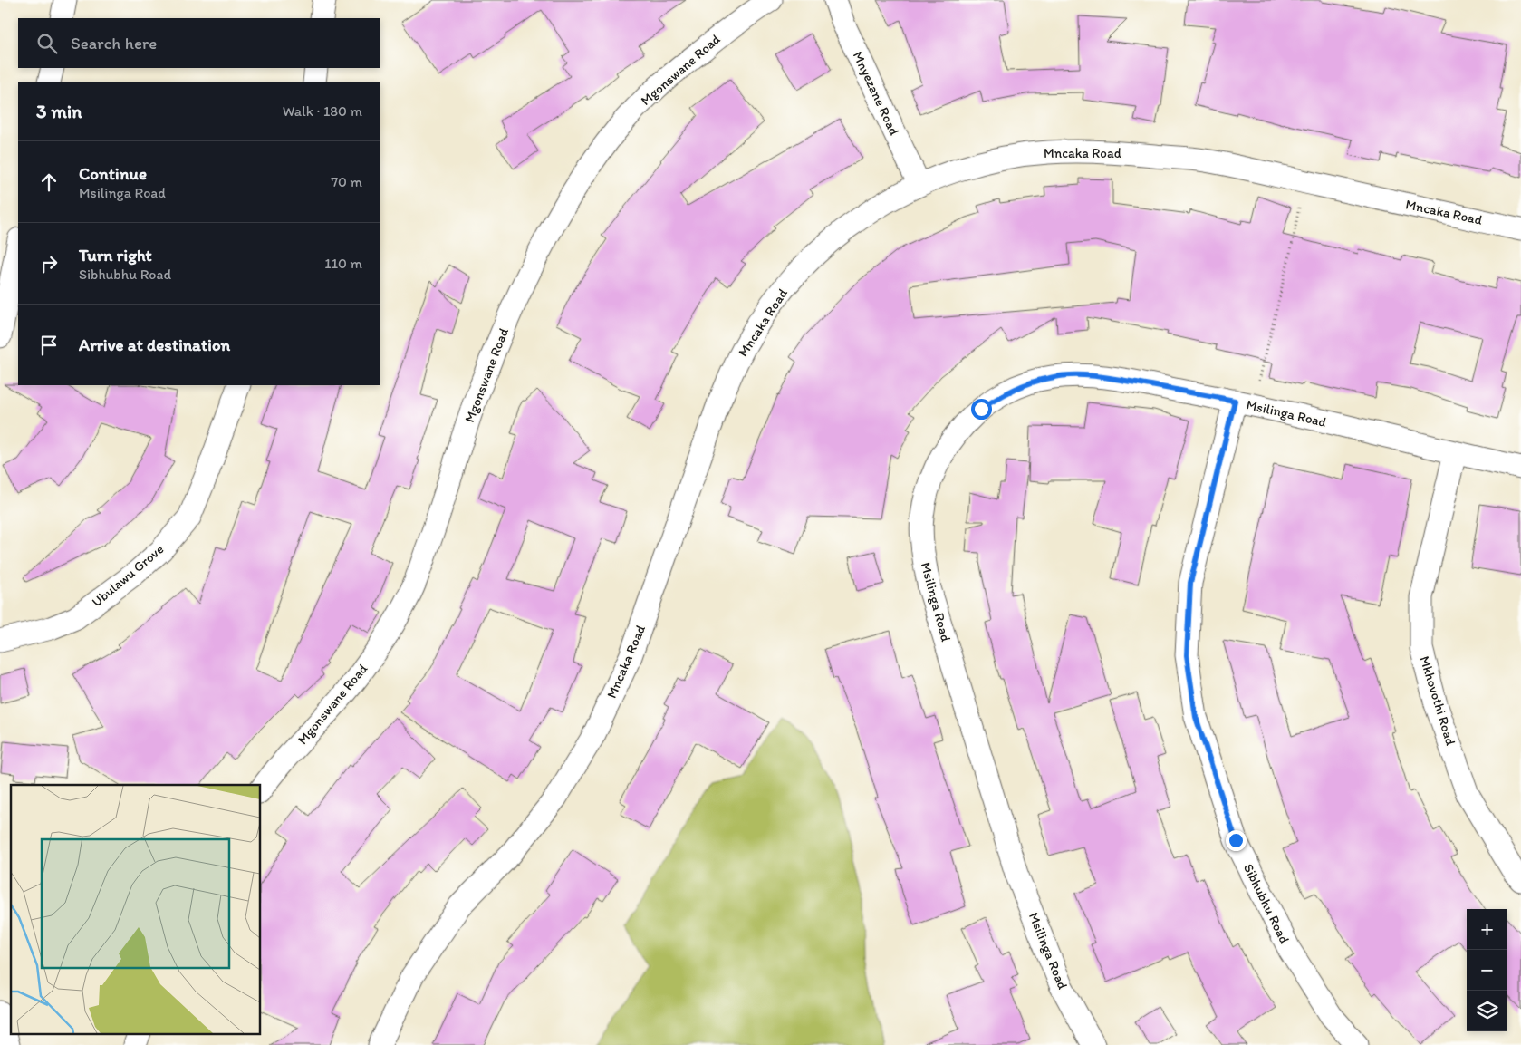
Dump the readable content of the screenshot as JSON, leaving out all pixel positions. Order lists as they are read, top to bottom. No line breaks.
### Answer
{"streets":{"street":["Mgonswane Road","Mnyezane Road","Mncaka Road","Msilinga Road","Ubulawu Grove","Mkhovothi Road","Sibhubhu Road"]},"crossings":[["Mnyezane Road","Mncaka Road"],["Msilinga Road","Mkhovothi Road"],["Msilinga Road","Sibhubhu Road"]],"page":{"search":"Search here","heading":["3 min","Walk · 180 m"],"list":[["Continue","Msilinga Road","70 m"],["Turn right","Sibhubhu Road","110 m"],"Arrive at destination"],"map_buttons":["+","−"]}}
